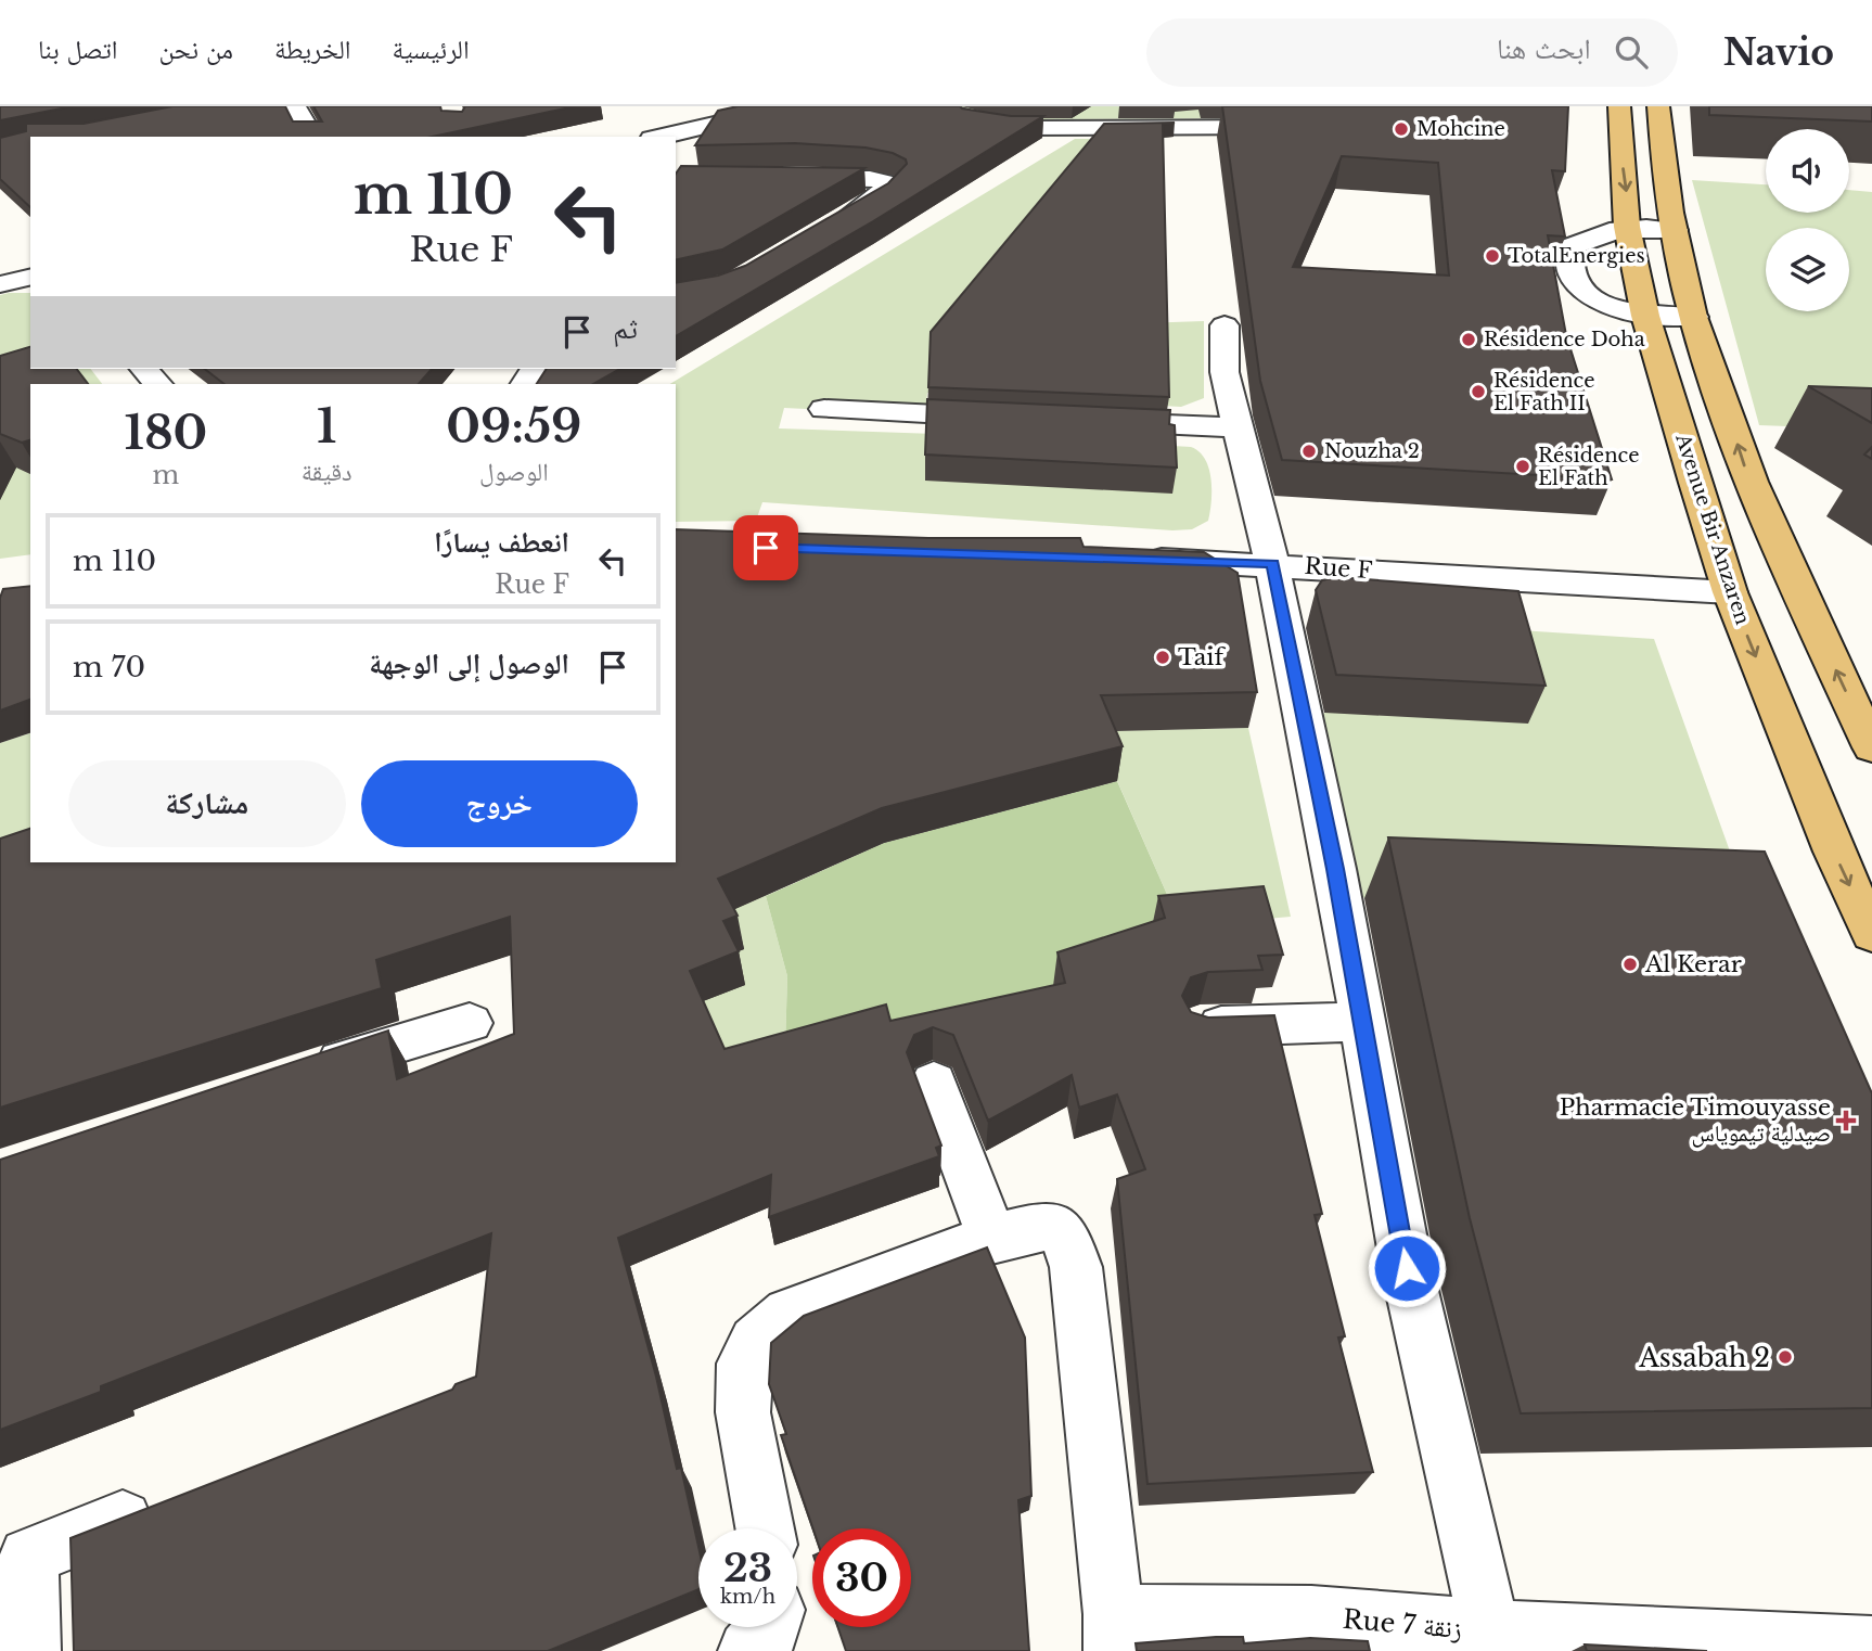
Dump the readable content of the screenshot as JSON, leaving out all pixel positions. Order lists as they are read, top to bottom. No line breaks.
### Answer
{"streets":{"main road":["Avenue Bir Anzaren"],"street":["Rue F","Rue 7 زنقة"]},"crossings":[["Avenue Bir Anzaren","Rue F"]],"places":{"other":["Mohcine","TotalEnergies","Résidence Doha","Résidence El Fath II","Nouzha 2","Résidence El Fath","Taif","Al Kerar","Assabah 2"],"health":["Pharmacie Timouyasse صيدلية تيموياس"]},"page":{"header":"Navio","search":"ابحث هنا","nav":["الرئيسية","الخريطة","من نحن","اتصل بنا"],"turn":["110 m","Rue F"],"then":"ثم","eta":["09:59","الوصول","1","دقيقة","180","m"],"list":[{"name":"انعطف يسارًا","note":"Rue F","value":"110 m"},{"name":"الوصول إلى الوجهة","value":"70 m"}],"buttons":["خروج","مشاركة"],"speed":"23 km/h","limit":"30"}}
